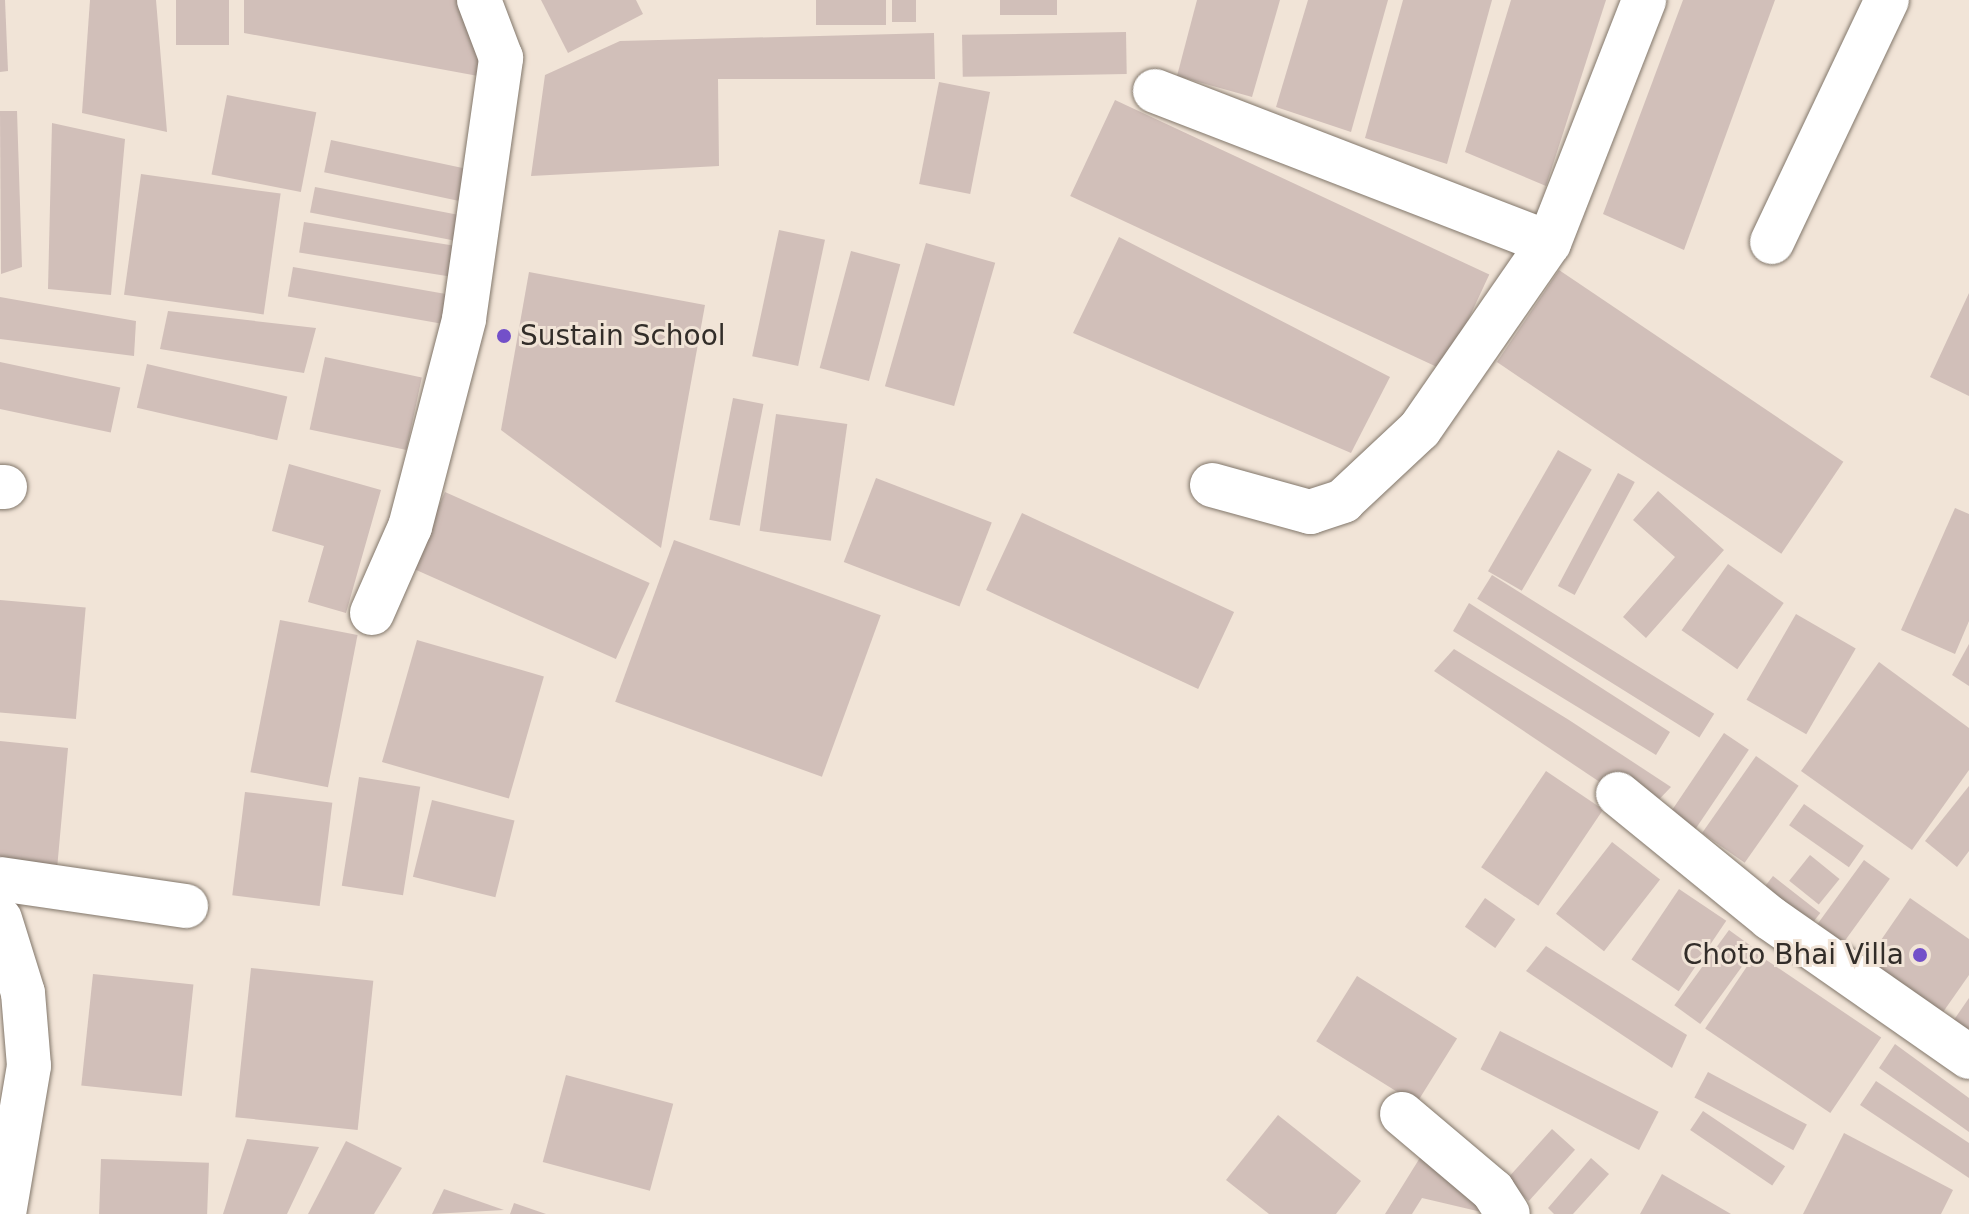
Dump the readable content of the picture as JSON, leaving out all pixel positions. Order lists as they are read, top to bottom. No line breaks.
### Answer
{"places":["Sustain School","Choto Bhai Villa"]}
